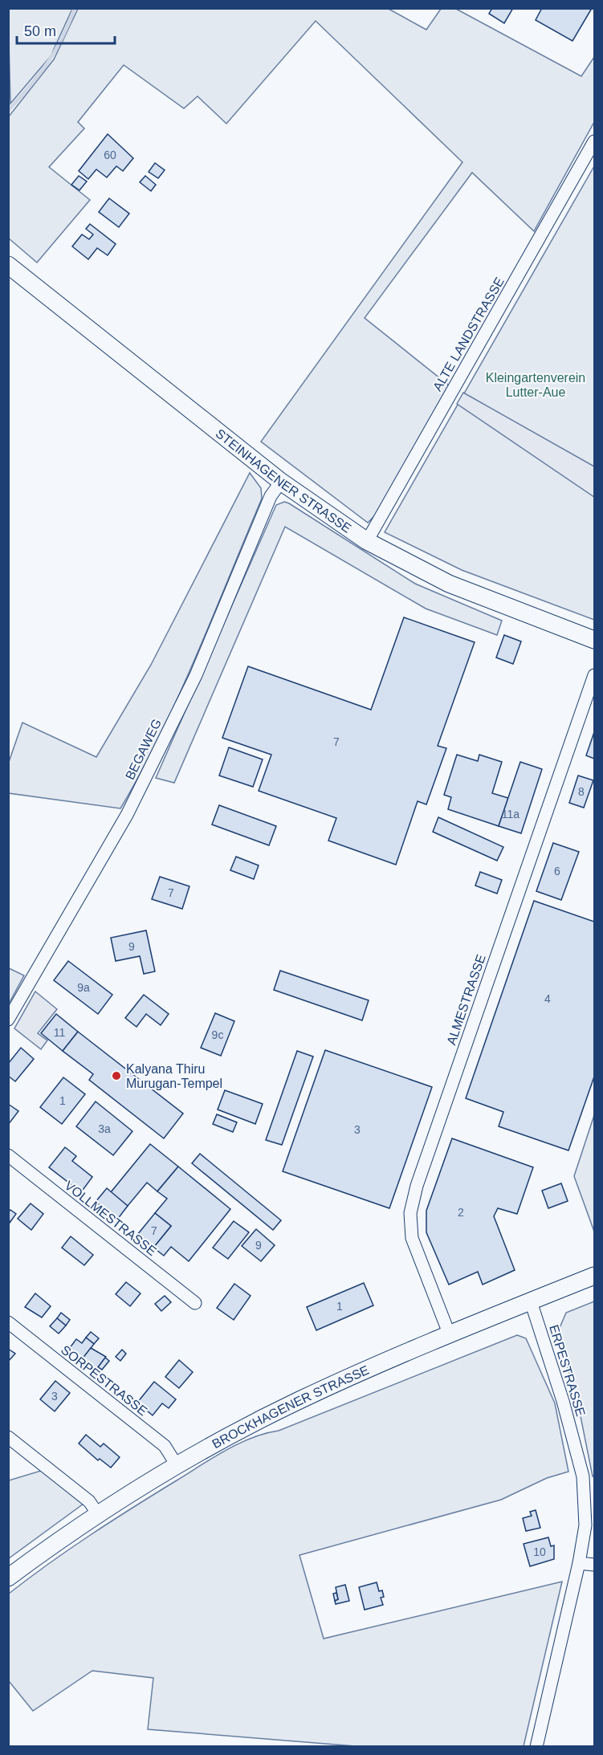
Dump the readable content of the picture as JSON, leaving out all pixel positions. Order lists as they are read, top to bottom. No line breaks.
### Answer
{"streets":{"main road":["STEINHAGENER STRASSE","BROCKHAGENER STRASSE"],"street":["ALTE LANDSTRASSE","BEGAWEG","ALMESTRASSE","VOLLMESTRASSE","ERPESTRASSE","SORPESTRASSE"]},"crossings":[["ALTE LANDSTRASSE","STEINHAGENER STRASSE"],["STEINHAGENER STRASSE","BEGAWEG"],["ALMESTRASSE","BROCKHAGENER STRASSE"],["ERPESTRASSE","BROCKHAGENER STRASSE"],["SORPESTRASSE","BROCKHAGENER STRASSE"]],"parks":["Kleingartenverein Lutter-Aue"],"places":["Kalyana Thiru Murugan-Tempel"],"house_numbers":["60","7","8","11a","6","7","9","9a","4","11","9c","1","3a","3","2","7","9","1","3","10"],"scale_bar":"50 m"}
